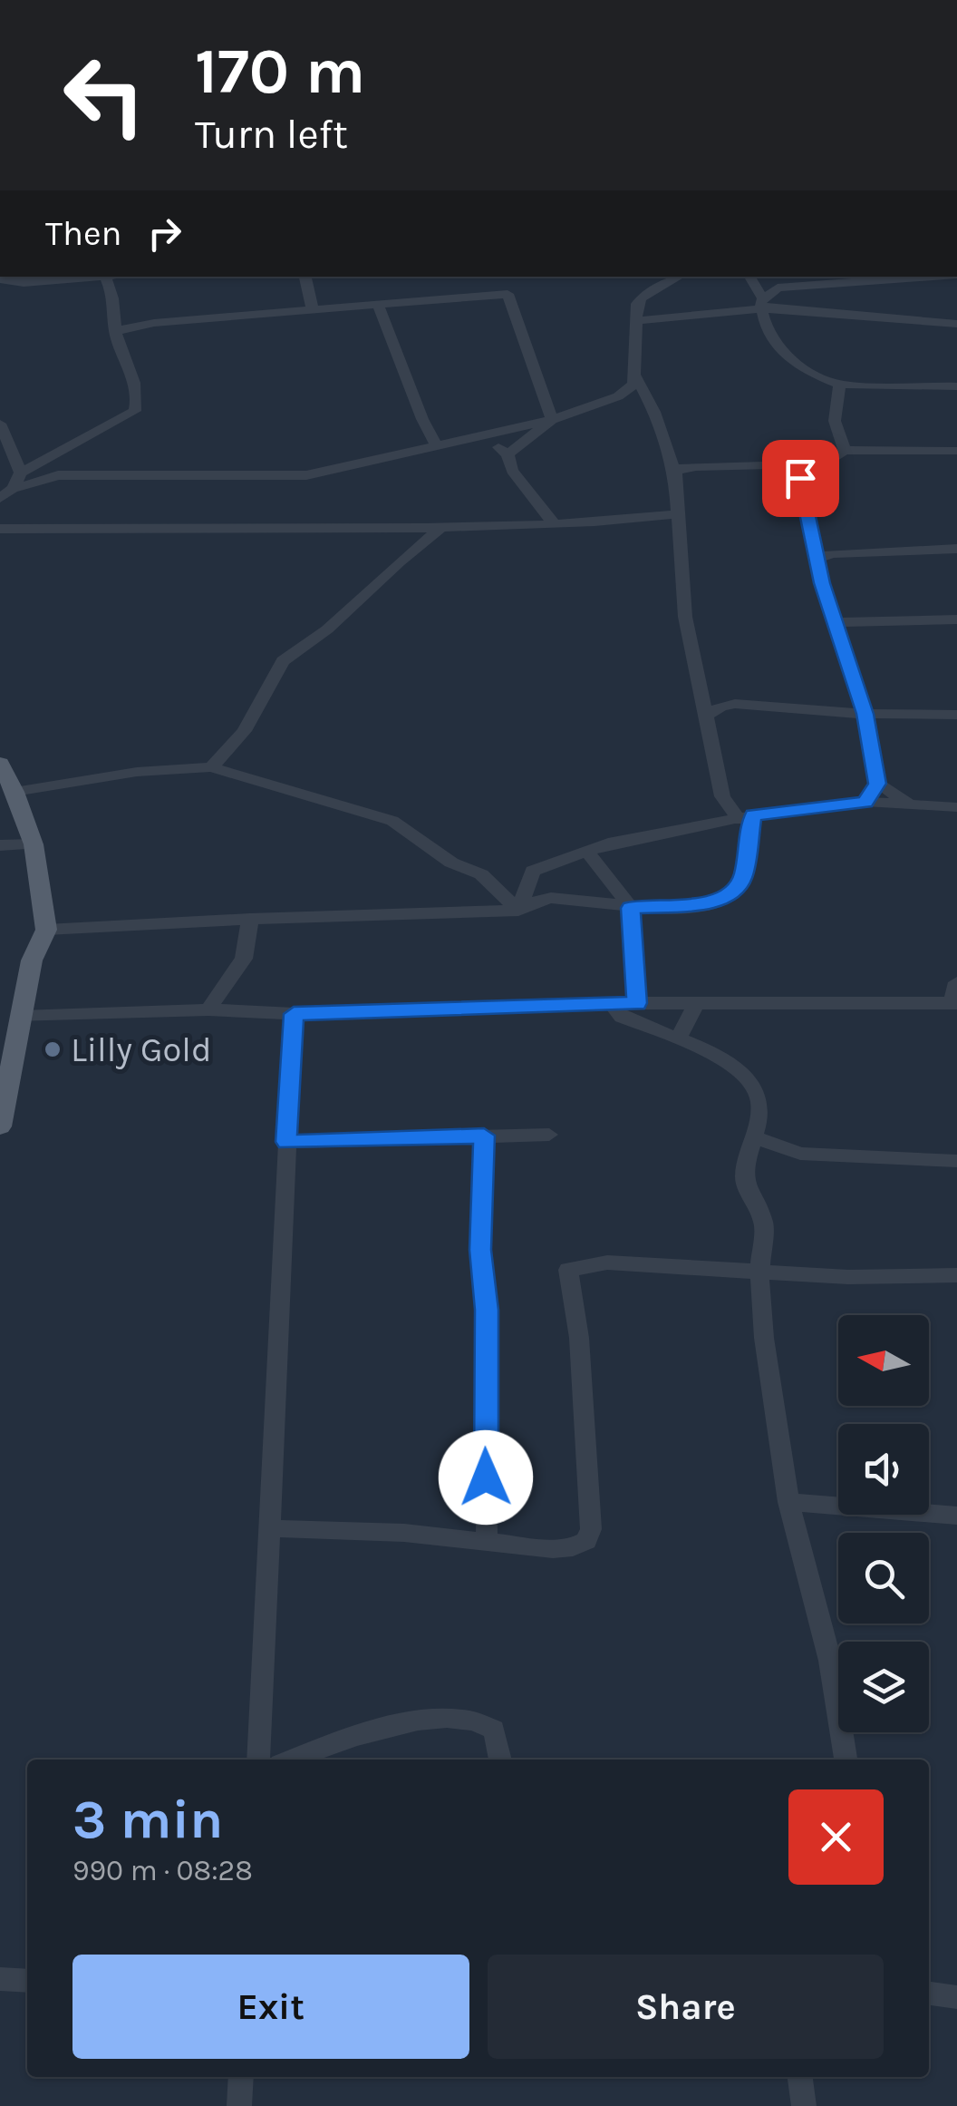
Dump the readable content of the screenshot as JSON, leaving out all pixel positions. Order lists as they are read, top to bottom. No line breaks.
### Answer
{"places":["Lilly Gold"],"north":"left","page":{"turn":["170 m","Turn left"],"then":"Then","heading":["3 min","990 m · 08:28"],"buttons":["Exit","Share"]}}
